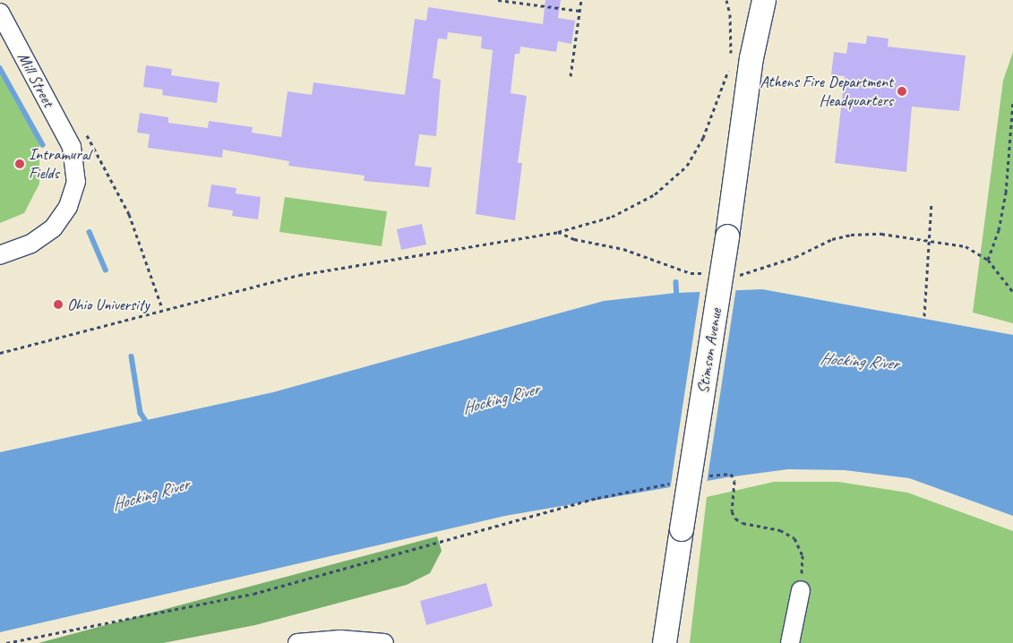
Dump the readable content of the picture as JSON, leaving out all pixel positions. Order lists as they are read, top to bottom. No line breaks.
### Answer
{"streets":{"main road":["Stimson Avenue"],"street":["Mill Street"]},"water":["Hocking River"],"places":["Athens Fire Department Headquarters","Intramural Fields","Ohio University"]}
